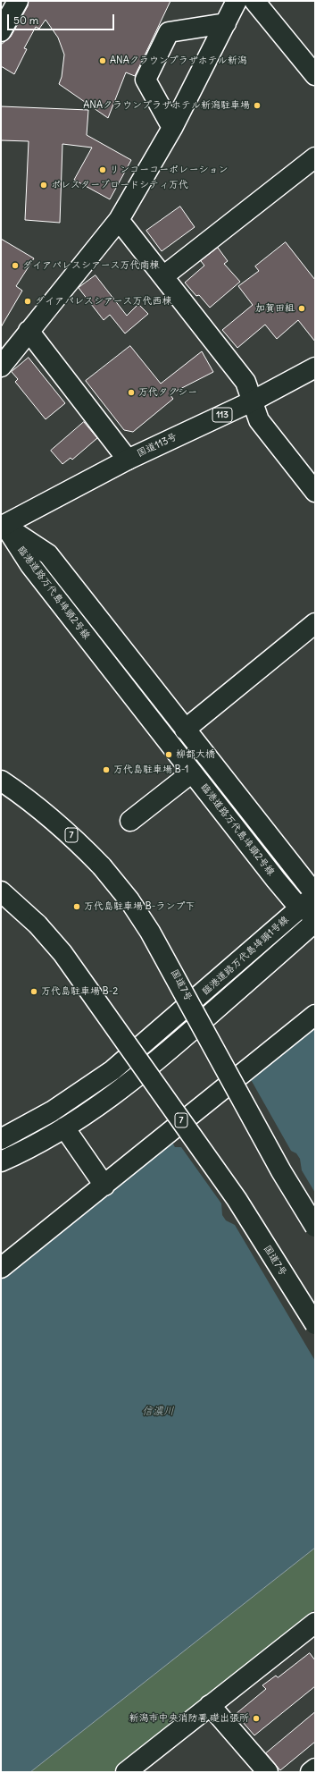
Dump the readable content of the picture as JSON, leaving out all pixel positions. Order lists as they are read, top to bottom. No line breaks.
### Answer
{"streets":{"main road":["113","国道113号","臨港道路万代島埠頭2号線","7","臨港道路万代島埠頭1号線","国道7号"]},"crossings":[["国道113号","臨港道路万代島埠頭2号線"],["臨港道路万代島埠頭2号線","臨港道路万代島埠頭1号線"]],"water":["信濃川"],"places":["ANAクラウンプラザホテル新潟","ANAクラウンプラザホテル新潟駐車場","リンコーコーポレーション","ポレスターブロードシティ万代","ダイアパレスシアース万代南棟","ダイアパレスシアース万代西棟","加賀田組","万代タクシー","柳都大橋","万代島駐車場 B-1","万代島駐車場 B-ランプ下","万代島駐車場 B-2","新潟市中央消防署 礎出張所"],"scale_bar":"50 m"}
